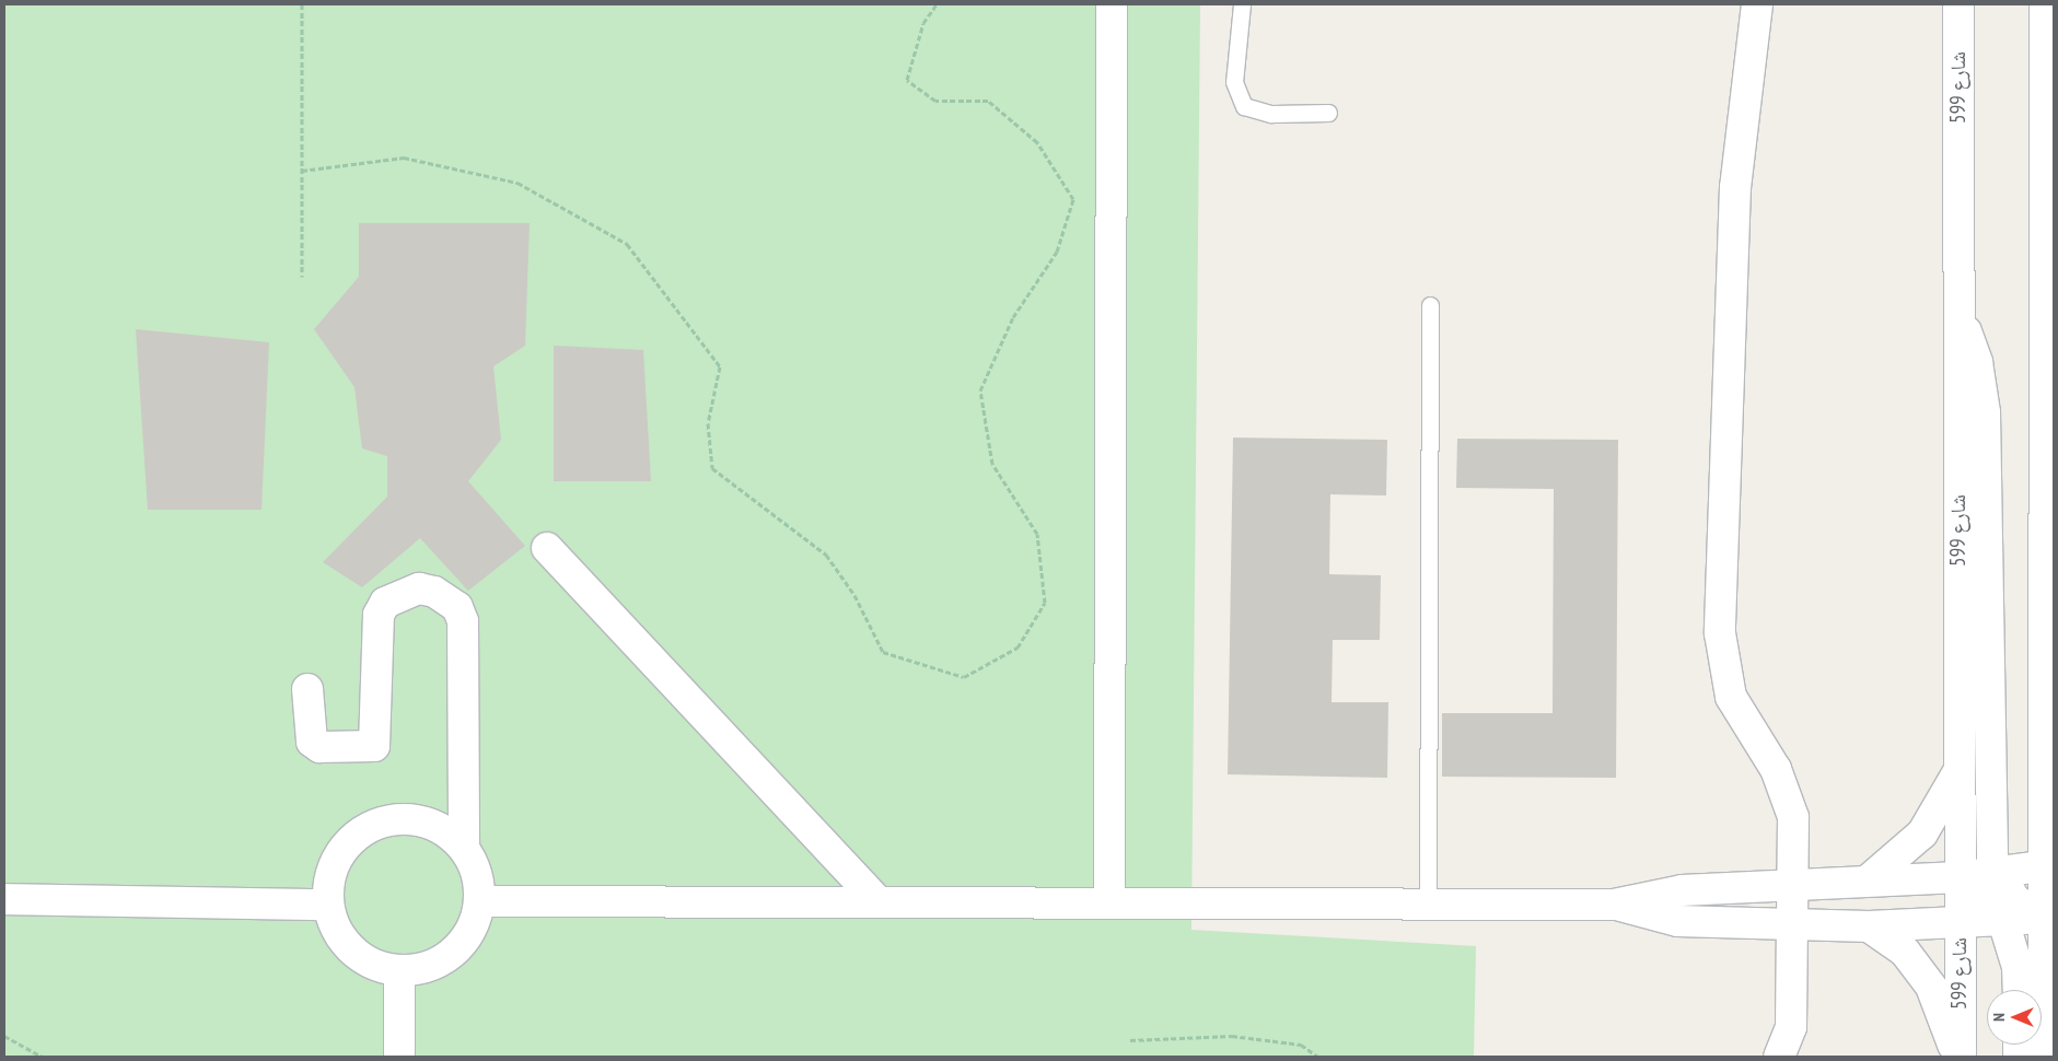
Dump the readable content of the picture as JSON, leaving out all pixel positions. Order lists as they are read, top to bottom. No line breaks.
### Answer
{"streets":{"street":["شارع 599"]},"north":"left"}
